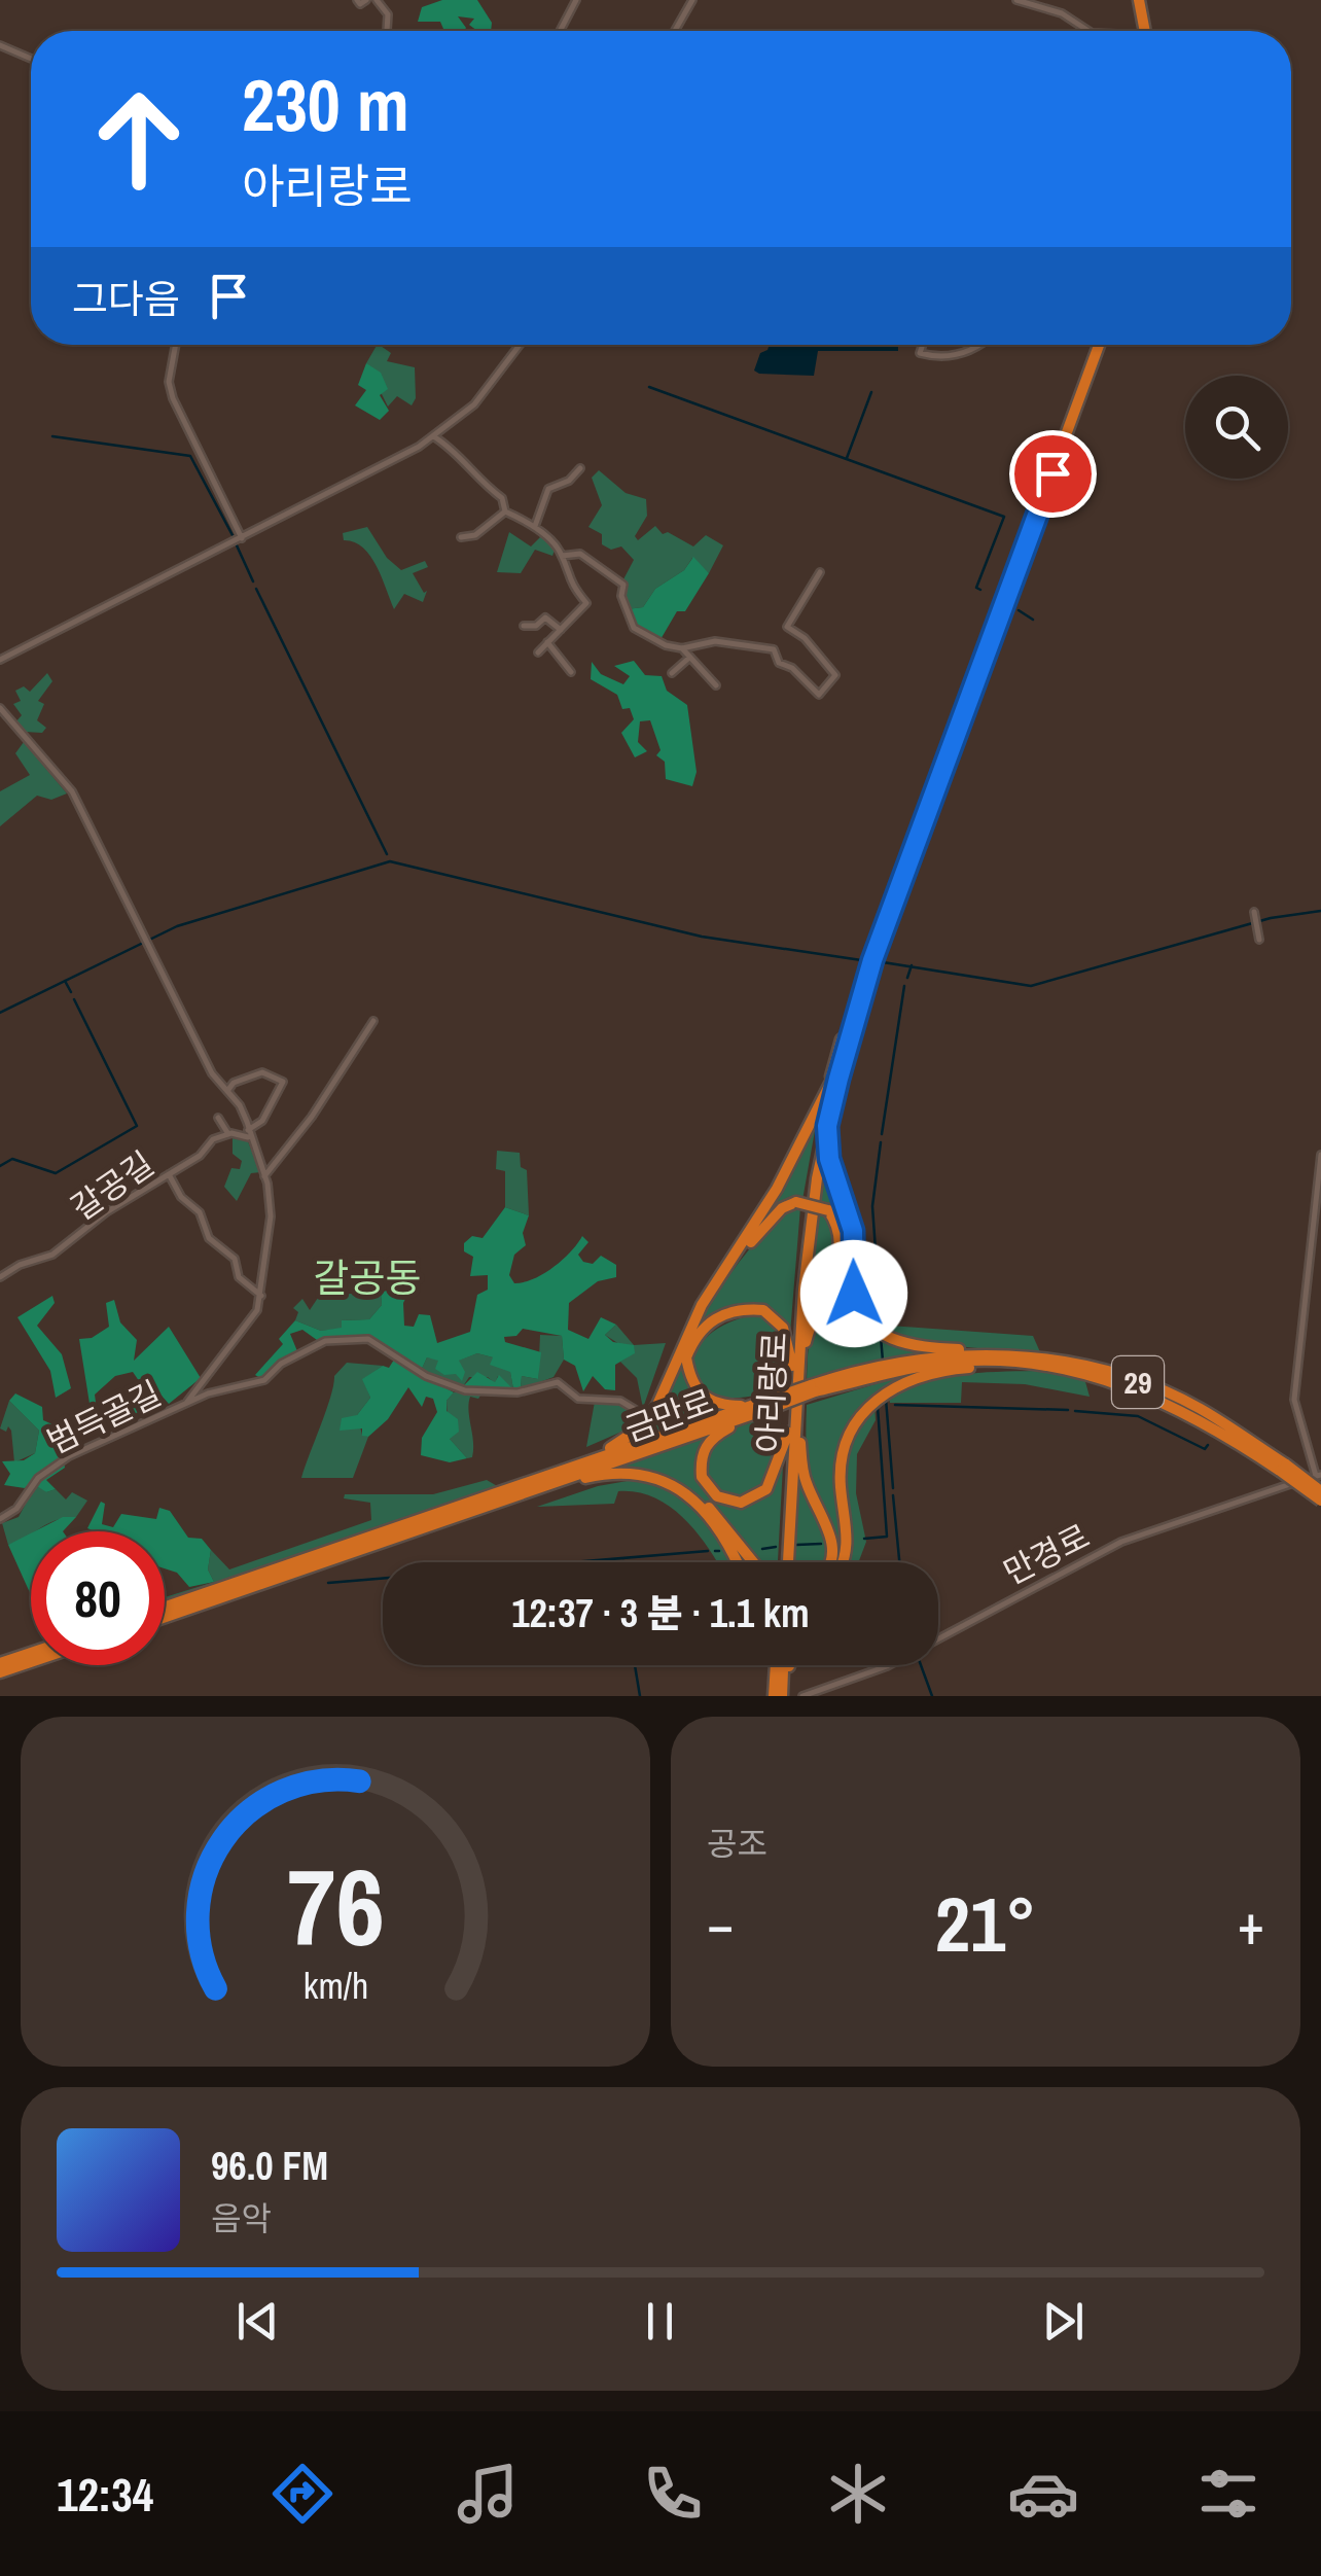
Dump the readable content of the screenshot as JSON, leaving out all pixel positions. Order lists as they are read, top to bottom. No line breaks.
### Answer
{"streets":{"highway":["29","아리랑로","금만로"],"street":["갈공길","범득골길","만경로"]},"crossings":[["29","아리랑로"],["29","금만로"]],"districts":["갈공동"],"page":{"turn":["230 m","아리랑로"],"then":"그다음","limit":"80","trip":"12:37 · 3 분 · 1.1 km","tile":"공조","heat":["−","21°","+"],"song":["96.0 FM","음악"],"tabs":"12:34","gauge":["76","km/h"]}}
